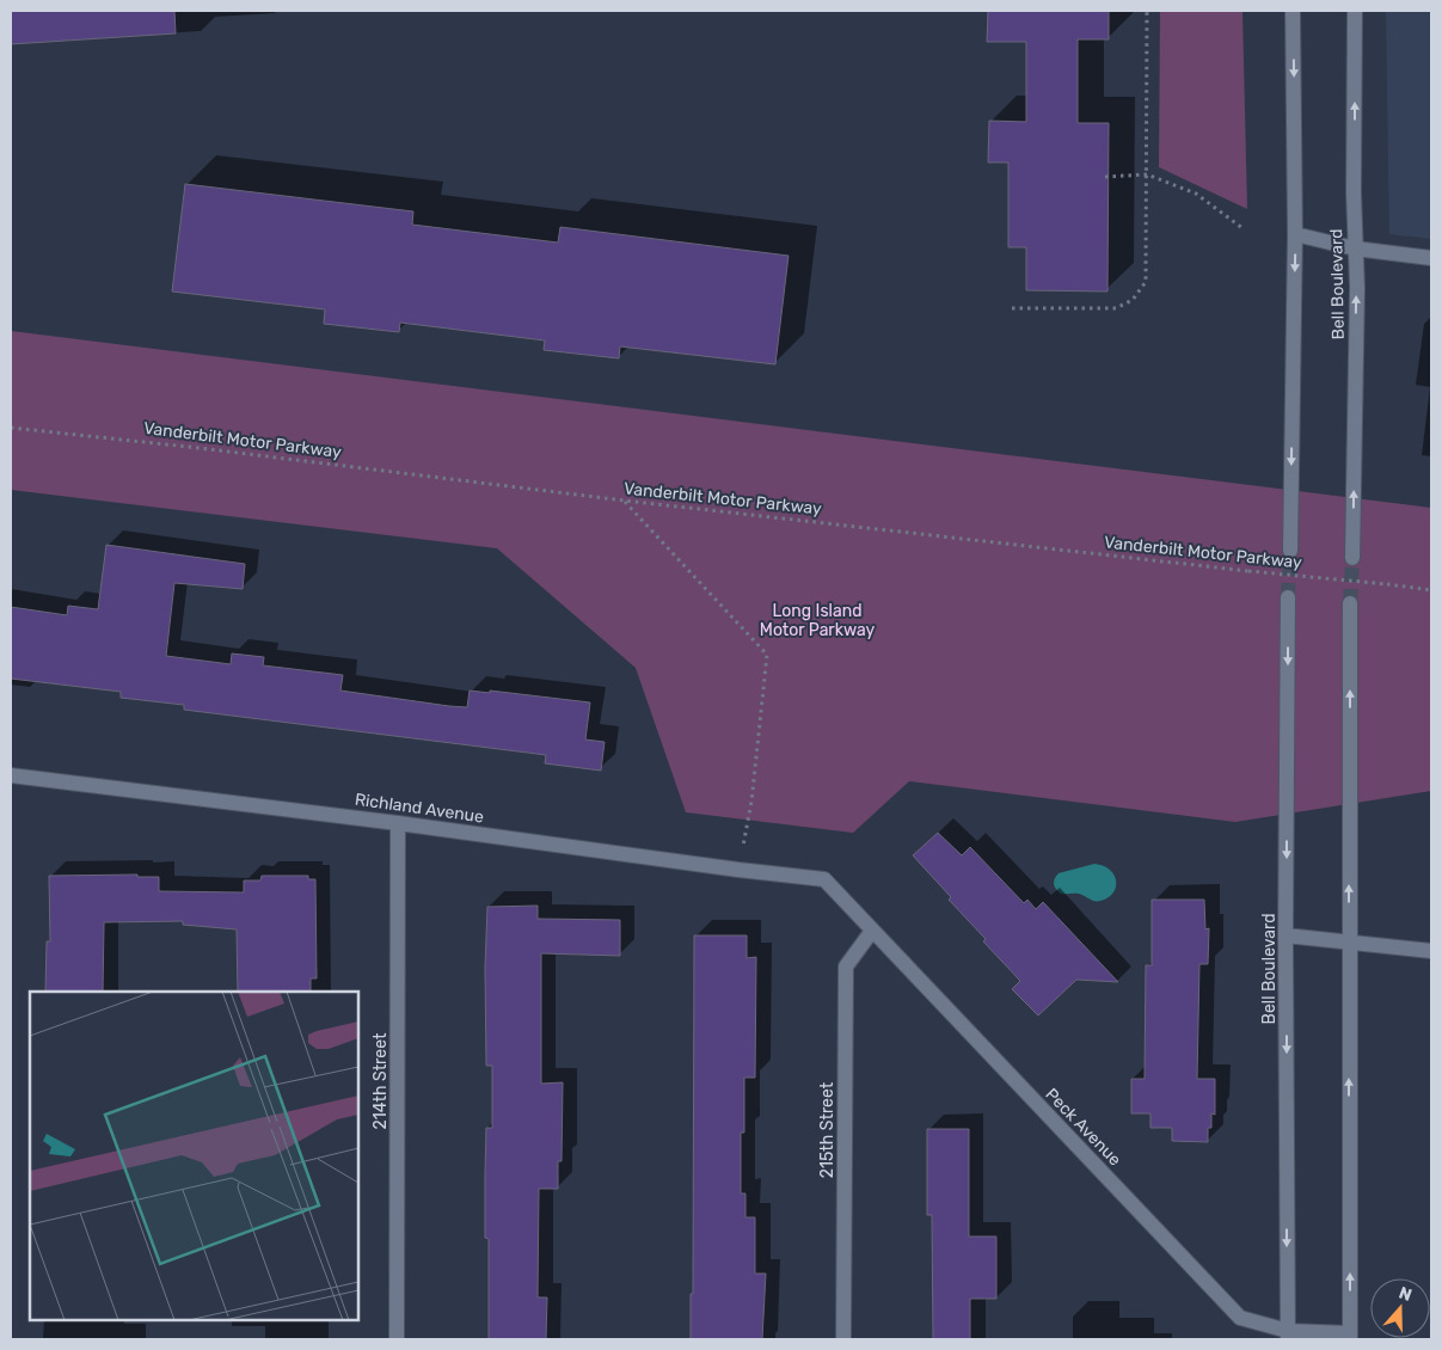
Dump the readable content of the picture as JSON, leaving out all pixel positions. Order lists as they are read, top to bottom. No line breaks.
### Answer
{"streets":{"street":["Bell Boulevard","Richland Avenue","214th Street","Peck Avenue","215th Street"],"path":["Vanderbilt Motor Parkway"]},"crossings":[["Bell Boulevard","Peck Avenue"],["Richland Avenue","214th Street"],["Richland Avenue","Peck Avenue"],["Peck Avenue","215th Street"]],"parks":["Long Island Motor Parkway"],"north":"top"}
